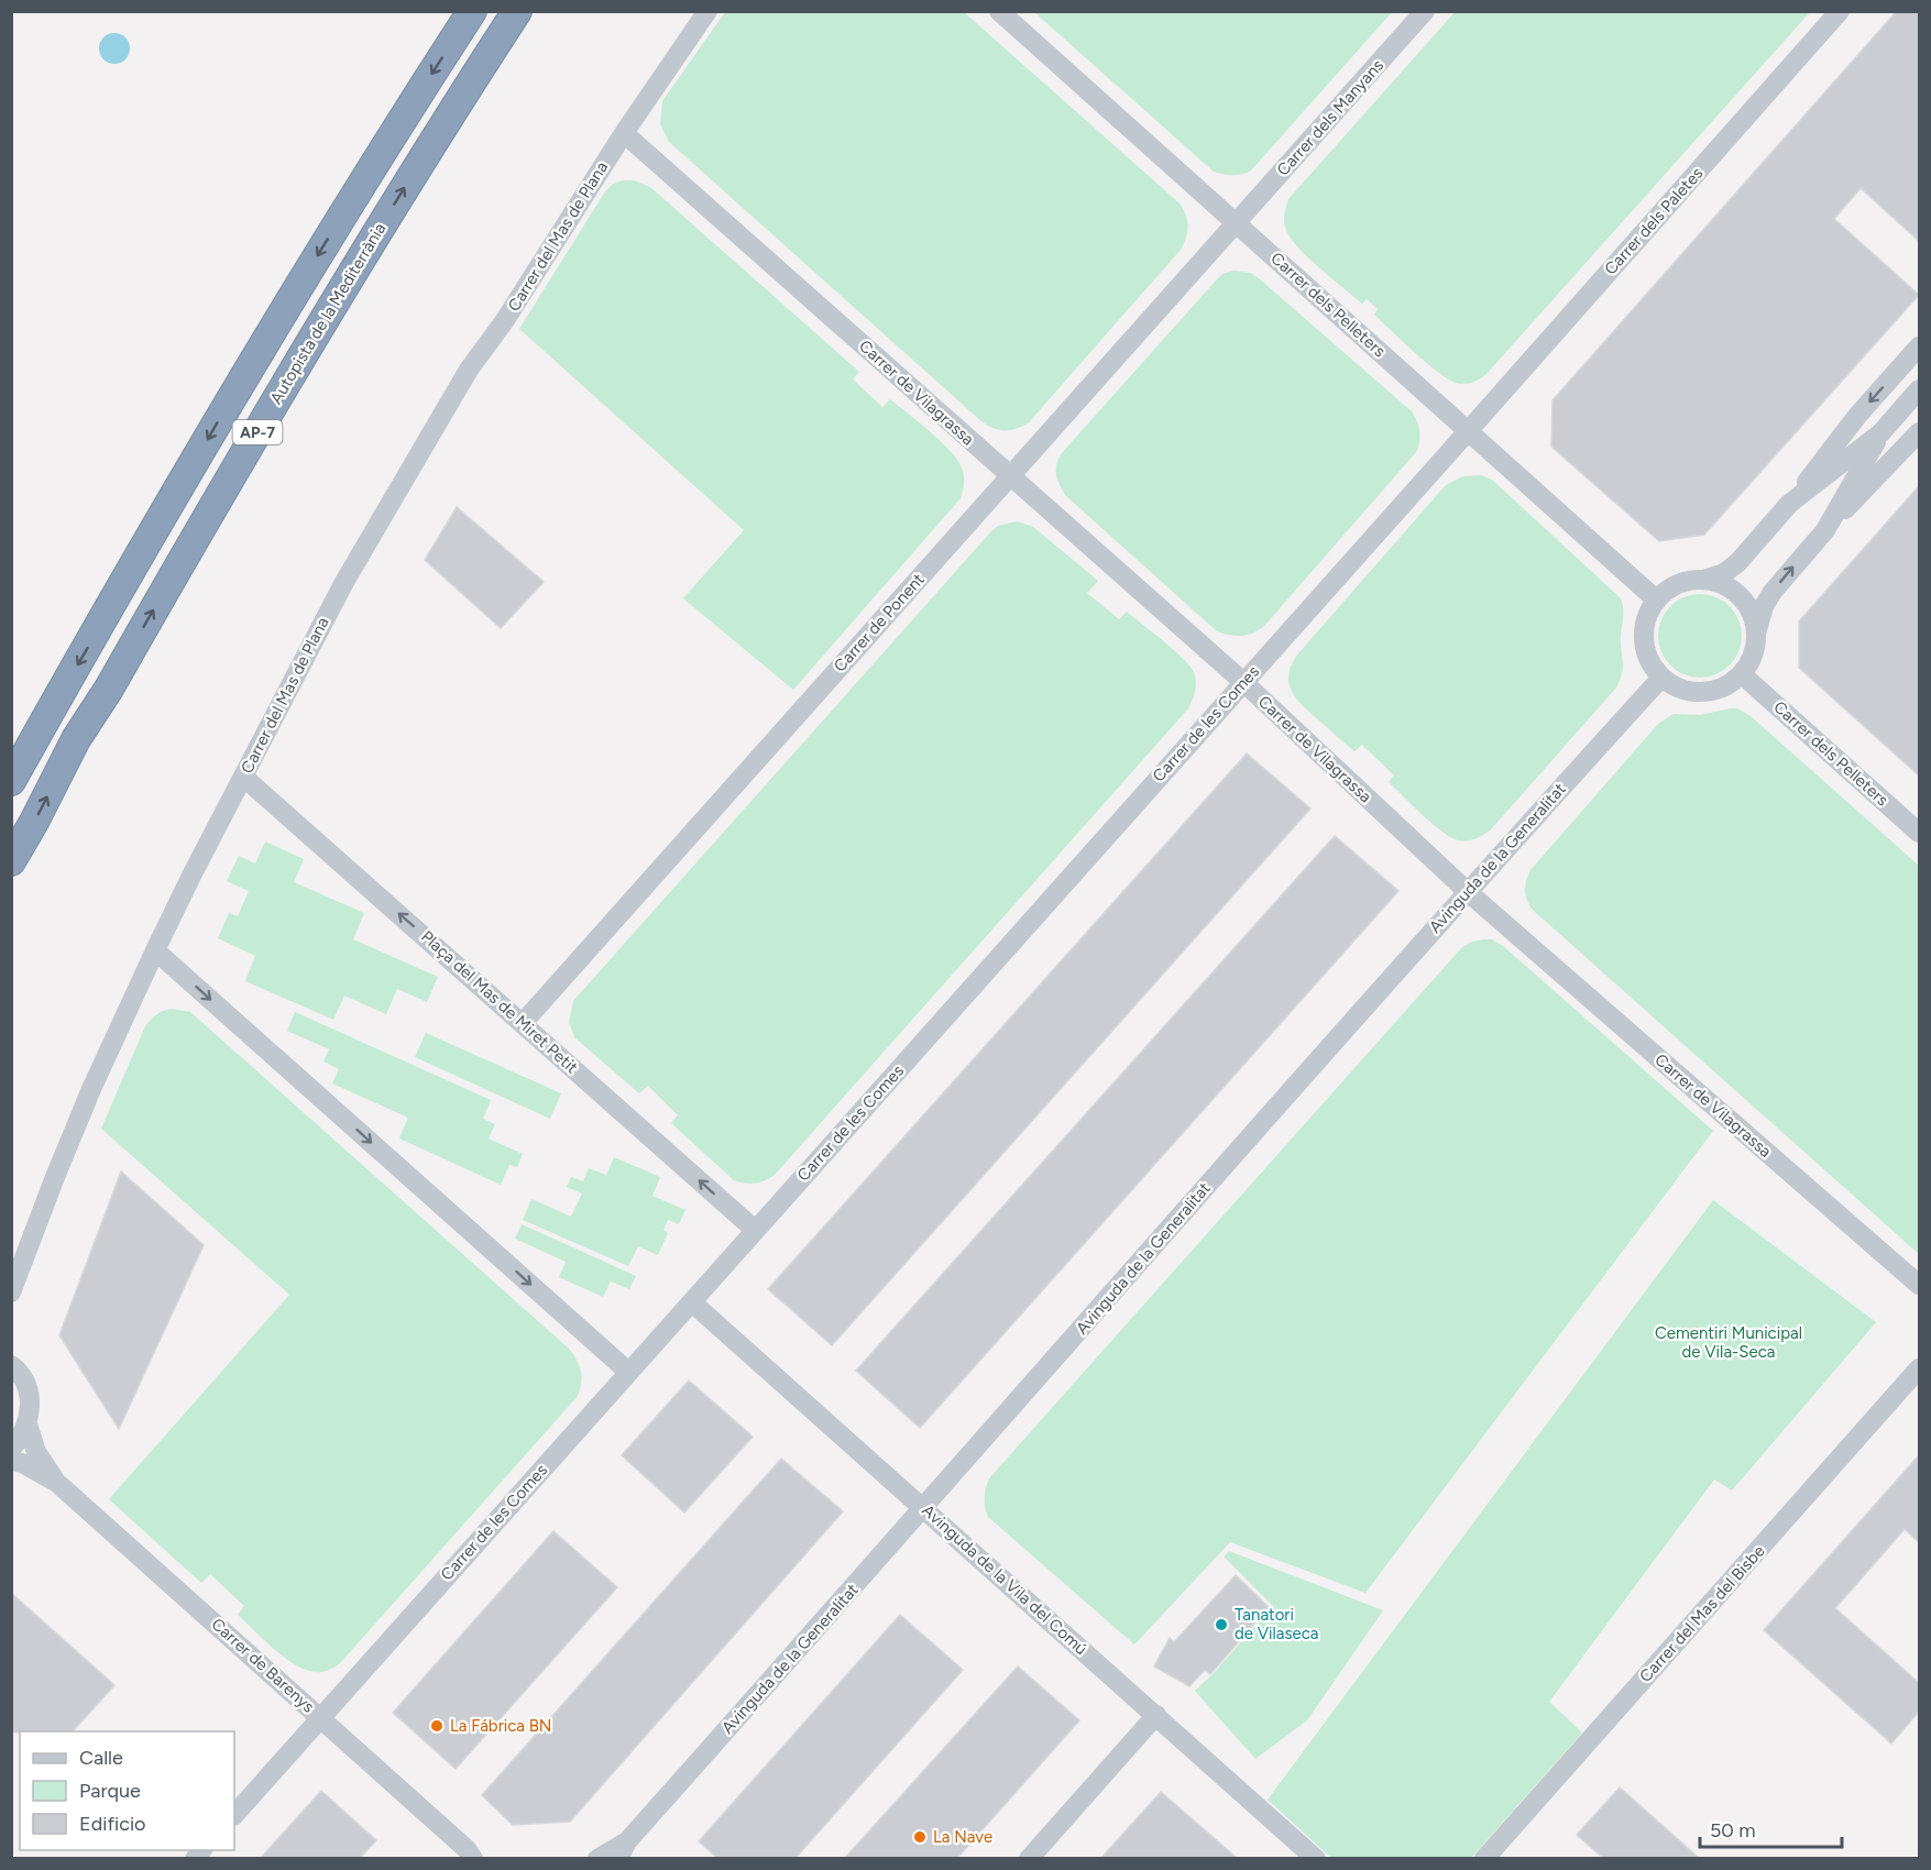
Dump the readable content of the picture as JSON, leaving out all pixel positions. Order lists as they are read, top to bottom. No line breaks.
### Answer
{"streets":{"highway":["Autopista de la Mediterrània","AP-7"],"street":["Carrer dels Manyans","Carrer dels Paletes","Carrer del Mas de Plana","Carrer dels Pelleters","Carrer de Vilagrassa","Carrer de Ponent","Carrer de les Comes","Avinguda de la Generalitat","Plaça del Mas de Miret Petit","Avinguda de la Vila del Comú","Carrer del Mas del Bisbe","Carrer de Barenys"]},"crossings":[["Carrer dels Manyans","Carrer dels Pelleters"],["Carrer dels Manyans","Carrer de Ponent"],["Carrer dels Paletes","Carrer dels Pelleters"],["Carrer dels Paletes","Carrer de les Comes"],["Carrer del Mas de Plana","Carrer de Vilagrassa"],["Carrer del Mas de Plana","Plaça del Mas de Miret Petit"],["Carrer dels Pelleters","Carrer de Ponent"],["Carrer dels Pelleters","Carrer de les Comes"],["Carrer dels Pelleters","Avinguda de la Generalitat"],["Carrer de Vilagrassa","Carrer de Ponent"],["Carrer de Vilagrassa","Carrer de les Comes"],["Carrer de Vilagrassa","Avinguda de la Generalitat"],["Carrer de Ponent","Plaça del Mas de Miret Petit"],["Carrer de les Comes","Plaça del Mas de Miret Petit"],["Carrer de les Comes","Avinguda de la Vila del Comú"],["Carrer de les Comes","Carrer de Barenys"],["Avinguda de la Generalitat","Avinguda de la Vila del Comú"]],"one_way":["Plaça del Mas de Miret Petit"],"parks":["Cementiri Municipal de Vila-Seca"],"places":["Tanatori de Vilaseca","La Fábrica BN","La Nave"],"legend":["Calle","Parque","Edificio"],"scale_bar":"50 m"}
